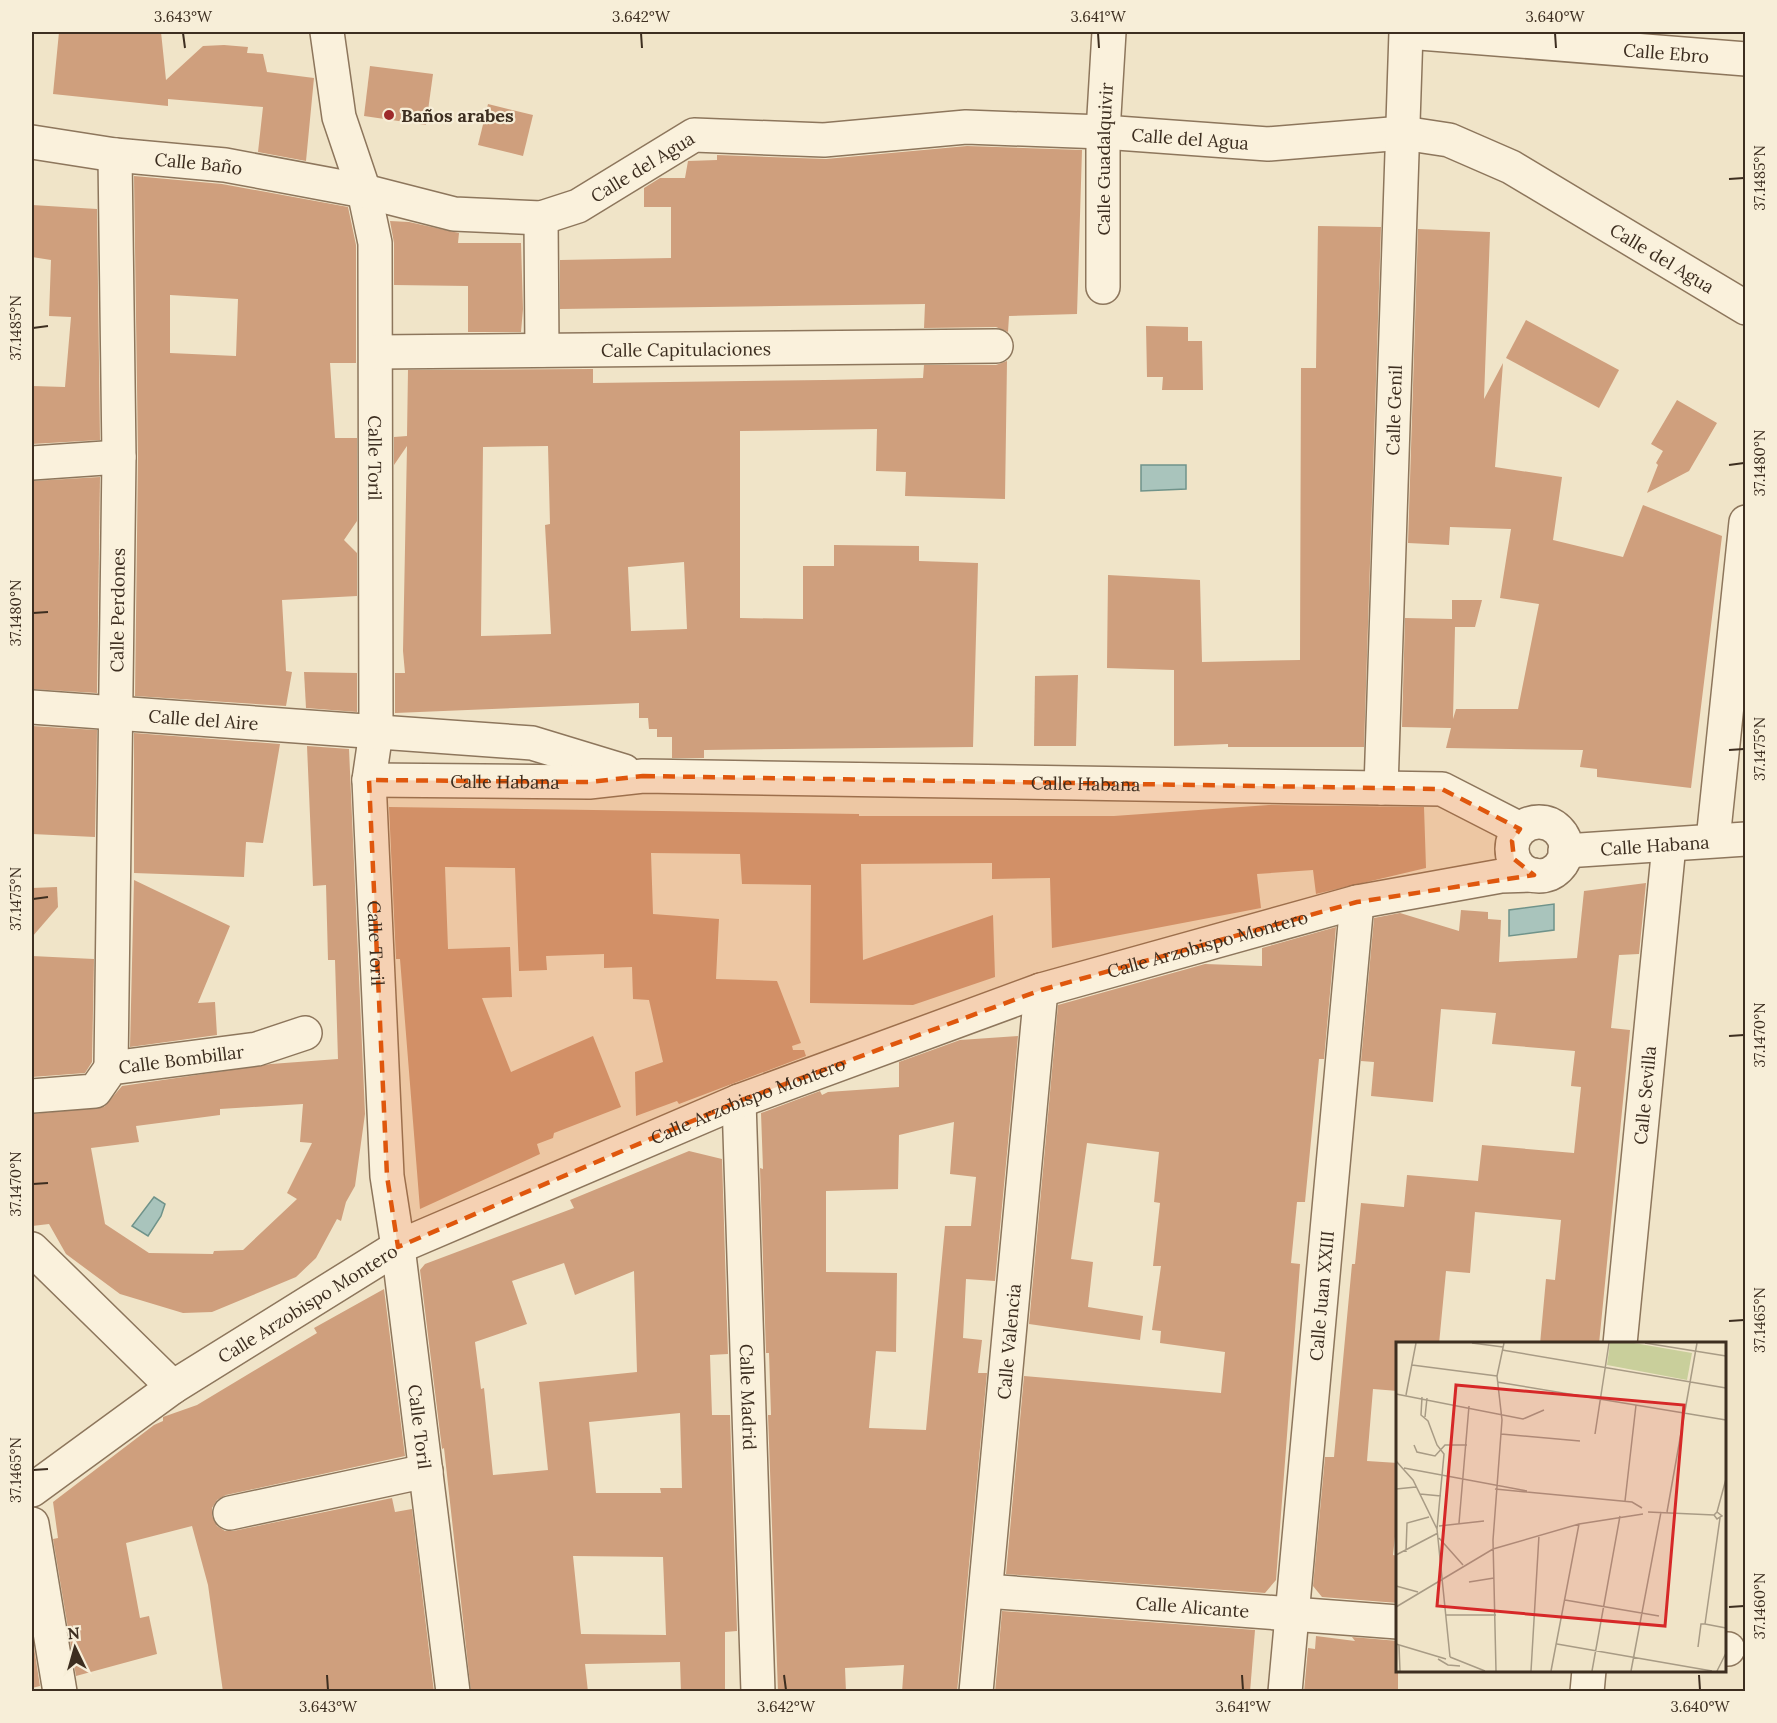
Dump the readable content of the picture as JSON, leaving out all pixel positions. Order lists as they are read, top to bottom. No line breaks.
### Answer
{"streets":{"street":["Calle Ebro","Calle del Agua","Calle Guadalquivir","Calle Baño","Calle Capitulaciones","Calle Genil","Calle Toril","Calle Perdones","Calle del Aire","Calle Habana","Calle Arzobispo Montero","Calle Bombillar","Calle Sevilla","Calle Juan XXIII","Calle Valencia","Calle Madrid","Calle Alicante"]},"crossings":[["Calle Ebro","Calle Genil"],["Calle del Agua","Calle Guadalquivir"],["Calle del Agua","Calle Baño"],["Calle del Agua","Calle Genil"],["Calle del Agua","Calle Toril"],["Calle Baño","Calle Toril"],["Calle Baño","Calle Perdones"],["Calle Capitulaciones","Calle Toril"],["Calle Genil","Calle Habana"],["Calle Toril","Calle del Aire"],["Calle Toril","Calle Habana"],["Calle Toril","Calle Arzobispo Montero"],["Calle Perdones","Calle del Aire"],["Calle Perdones","Calle Bombillar"],["Calle del Aire","Calle Habana"],["Calle Habana","Calle Arzobispo Montero"],["Calle Habana","Calle Sevilla"],["Calle Arzobispo Montero","Calle Juan XXIII"],["Calle Arzobispo Montero","Calle Valencia"],["Calle Arzobispo Montero","Calle Madrid"],["Calle Juan XXIII","Calle Alicante"],["Calle Valencia","Calle Alicante"]],"places":["Baños arabes"],"north":"top","coordinates":["3.643°W","3.642°W","3.641°W","3.640°W","37.1485°N","37.1480°N","37.1475°N","37.1470°N","37.1465°N","37.1460°N"]}
